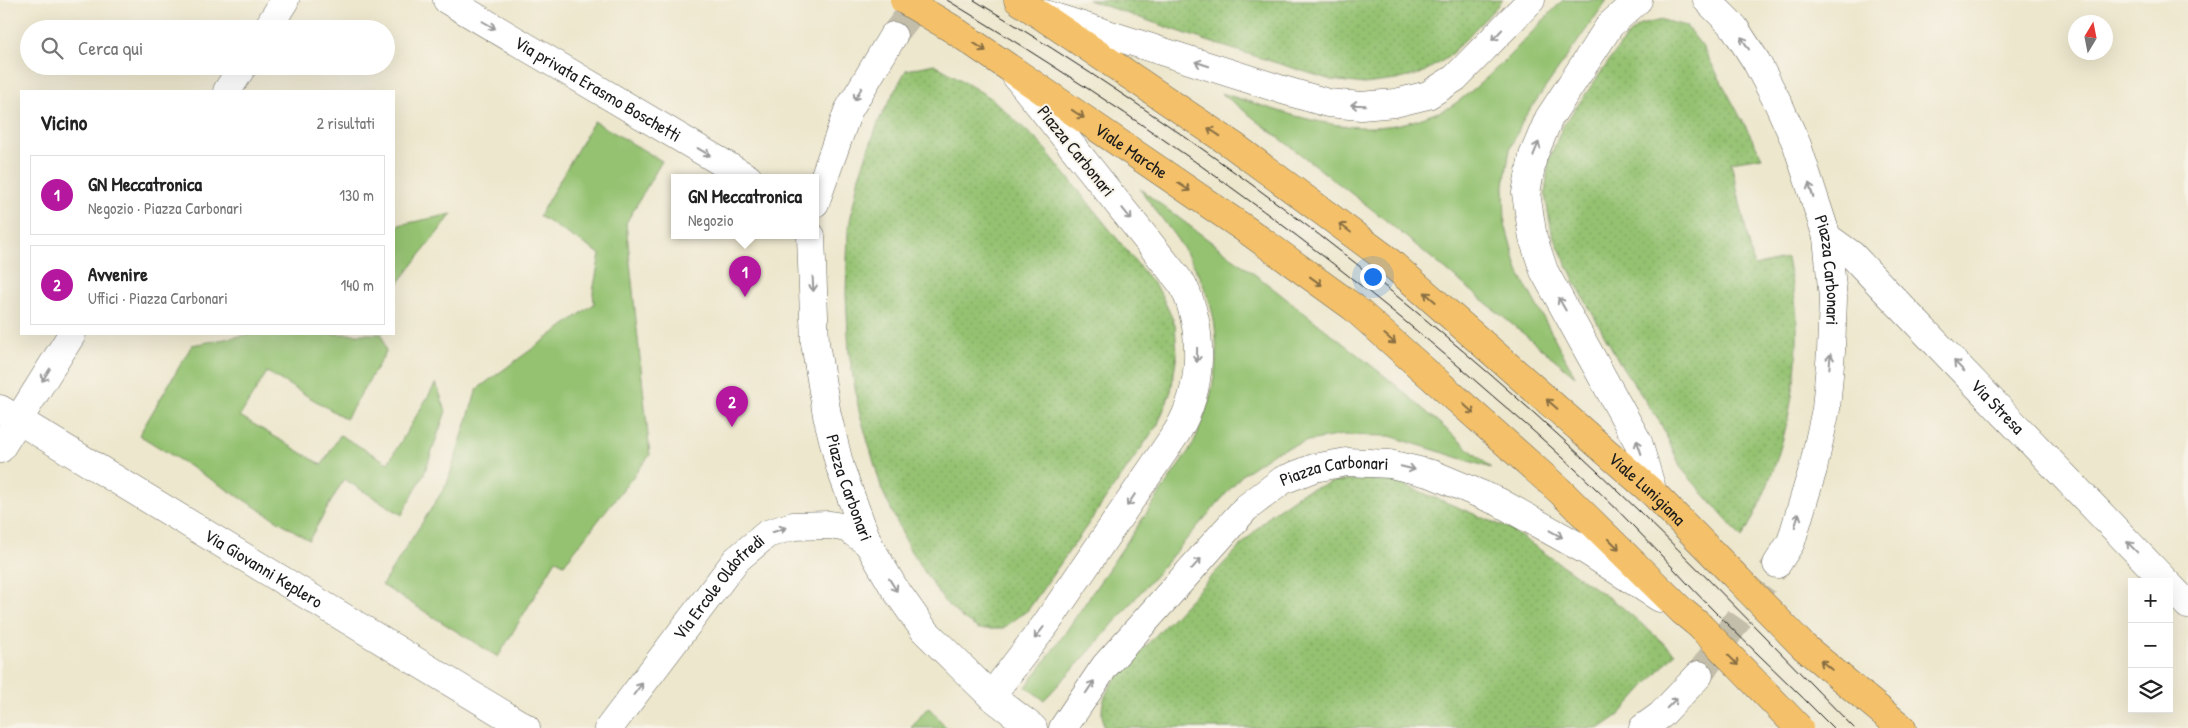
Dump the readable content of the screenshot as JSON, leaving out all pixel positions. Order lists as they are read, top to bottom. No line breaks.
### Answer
{"streets":{"main road":["Viale Marche","Viale Lunigiana"],"street":["Via privata Erasmo Boschetti","Piazza Carbonari","Via Stresa","Via Giovanni Keplero","Via Ercole Oldofredi"]},"crossings":[["Viale Marche","Piazza Carbonari"],["Piazza Carbonari","Via Stresa"],["Piazza Carbonari","Via Ercole Oldofredi"]],"one_way":["Via privata Erasmo Boschetti","Viale Marche","Via Stresa","Viale Lunigiana","Via Ercole Oldofredi"],"north":"top","page":{"search":"Cerca qui","heading":["Vicino","2 risultati"],"list":[{"mark":"1","name":"GN Meccatronica","note":"Negozio · Piazza Carbonari","value":"130 m"},{"mark":"2","name":"Avvenire","note":"Uffici · Piazza Carbonari","value":"140 m"}],"popup":["GN Meccatronica","Negozio"],"pins":["1","2"],"map_buttons":["+","−"]}}
